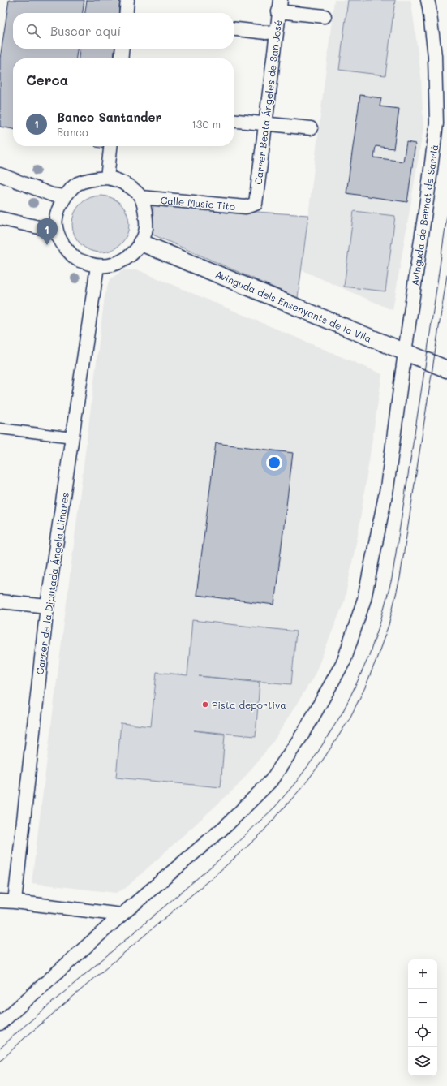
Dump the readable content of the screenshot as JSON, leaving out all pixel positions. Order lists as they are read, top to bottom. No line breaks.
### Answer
{"streets":{"street":["Carrer Beata Ángeles de San José","Calle Music Tito","Avinguda de Bernat de Sarrià","Avinguda dels Ensenyants de la Vila","Carrer de la Diputada Ángela Llinares"]},"crossings":[["Carrer Beata Ángeles de San José","Calle Music Tito"],["Calle Music Tito","Avinguda dels Ensenyants de la Vila"],["Calle Music Tito","Carrer de la Diputada Ángela Llinares"],["Avinguda de Bernat de Sarrià","Avinguda dels Ensenyants de la Vila"],["Avinguda dels Ensenyants de la Vila","Carrer de la Diputada Ángela Llinares"]],"places":["Pista deportiva"],"page":{"search":"Buscar aquí","heading":"Cerca","list":[{"mark":"1","name":"Banco Santander","note":"Banco","value":"130 m"}],"pins":"1","map_buttons":["+","−"]}}
